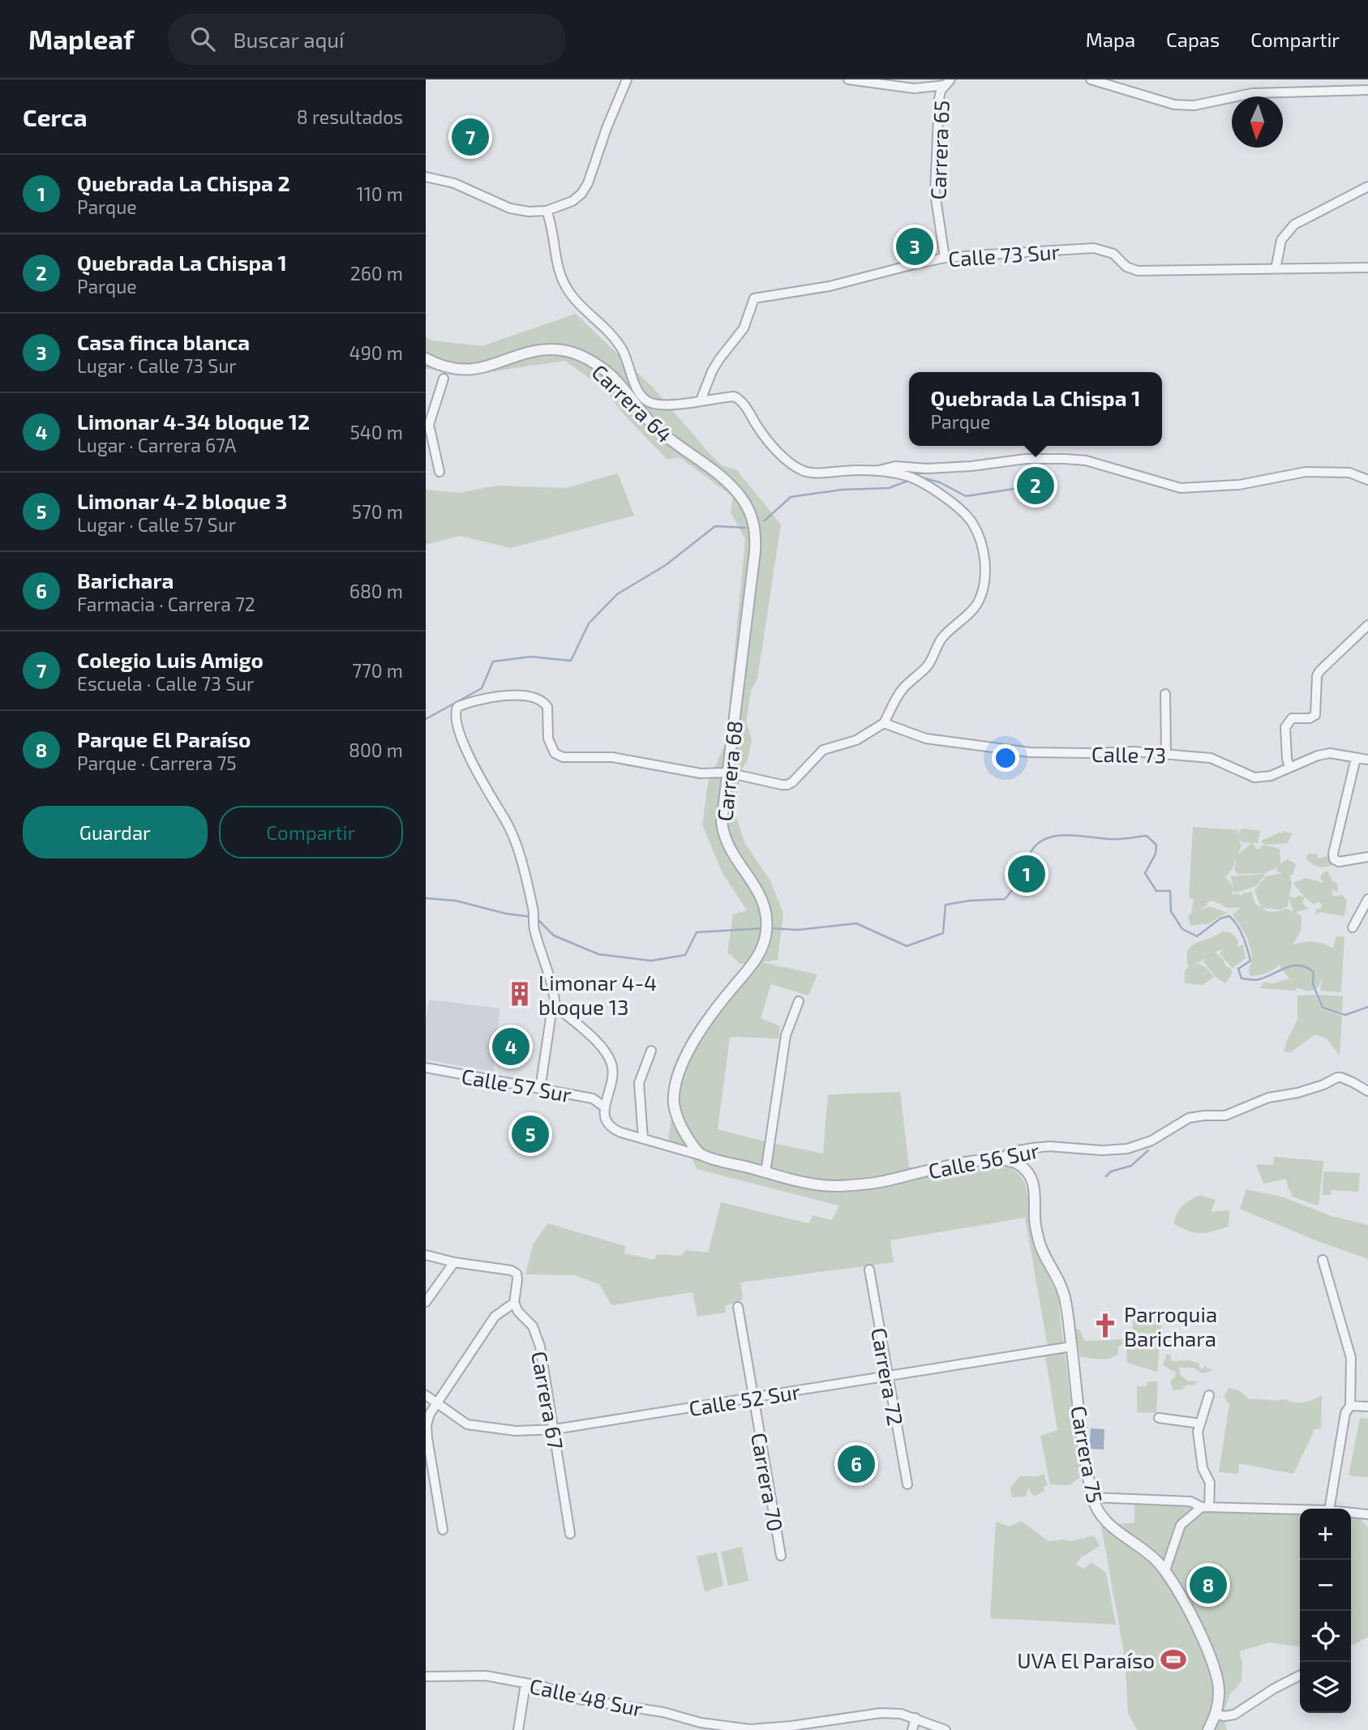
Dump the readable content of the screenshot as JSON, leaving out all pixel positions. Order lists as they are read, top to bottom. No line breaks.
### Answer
{"streets":{"street":["Carrera 65","Calle 73 Sur","Carrera 64","Calle 73","Carrera 68","Calle 57 Sur","Calle 56 Sur","Carrera 72","Calle 52 Sur","Carrera 67","Carrera 75","Carrera 70","Calle 48 Sur"]},"crossings":[["Carrera 65","Calle 73 Sur"],["Carrera 64","Carrera 68"],["Carrera 68","Calle 56 Sur"],["Calle 57 Sur","Calle 56 Sur"],["Calle 56 Sur","Carrera 75"],["Carrera 72","Calle 52 Sur"],["Calle 52 Sur","Carrera 67"],["Calle 52 Sur","Carrera 75"],["Calle 52 Sur","Carrera 70"]],"places":{"building":["Limonar 4-4 bloque 13"],"church":["Parroquia Barichara"],"sports":["UVA El Paraíso"]},"north":"bottom","page":{"header":"Mapleaf","search":"Buscar aquí","nav":["Mapa","Capas","Compartir"],"heading":["Cerca","8 resultados"],"pins":["7","3","2","1","4","5","6","8"],"list":[{"mark":"1","name":"Quebrada La Chispa 2","note":"Parque","value":"110 m"},{"mark":"2","name":"Quebrada La Chispa 1","note":"Parque","value":"260 m"},{"mark":"3","name":"Casa finca blanca","note":"Lugar · Calle 73 Sur","value":"490 m"},{"mark":"4","name":"Limonar 4-34 bloque 12","note":"Lugar · Carrera 67A","value":"540 m"},{"mark":"5","name":"Limonar 4-2 bloque 3","note":"Lugar · Calle 57 Sur","value":"570 m"},{"mark":"6","name":"Barichara","note":"Farmacia · Carrera 72","value":"680 m"},{"mark":"7","name":"Colegio Luis Amigo","note":"Escuela · Calle 73 Sur","value":"770 m"},{"mark":"8","name":"Parque El Paraíso","note":"Parque · Carrera 75","value":"800 m"}],"popup":["Quebrada La Chispa 1","Parque"],"buttons":["Guardar","Compartir"],"map_buttons":["+","−"]}}
